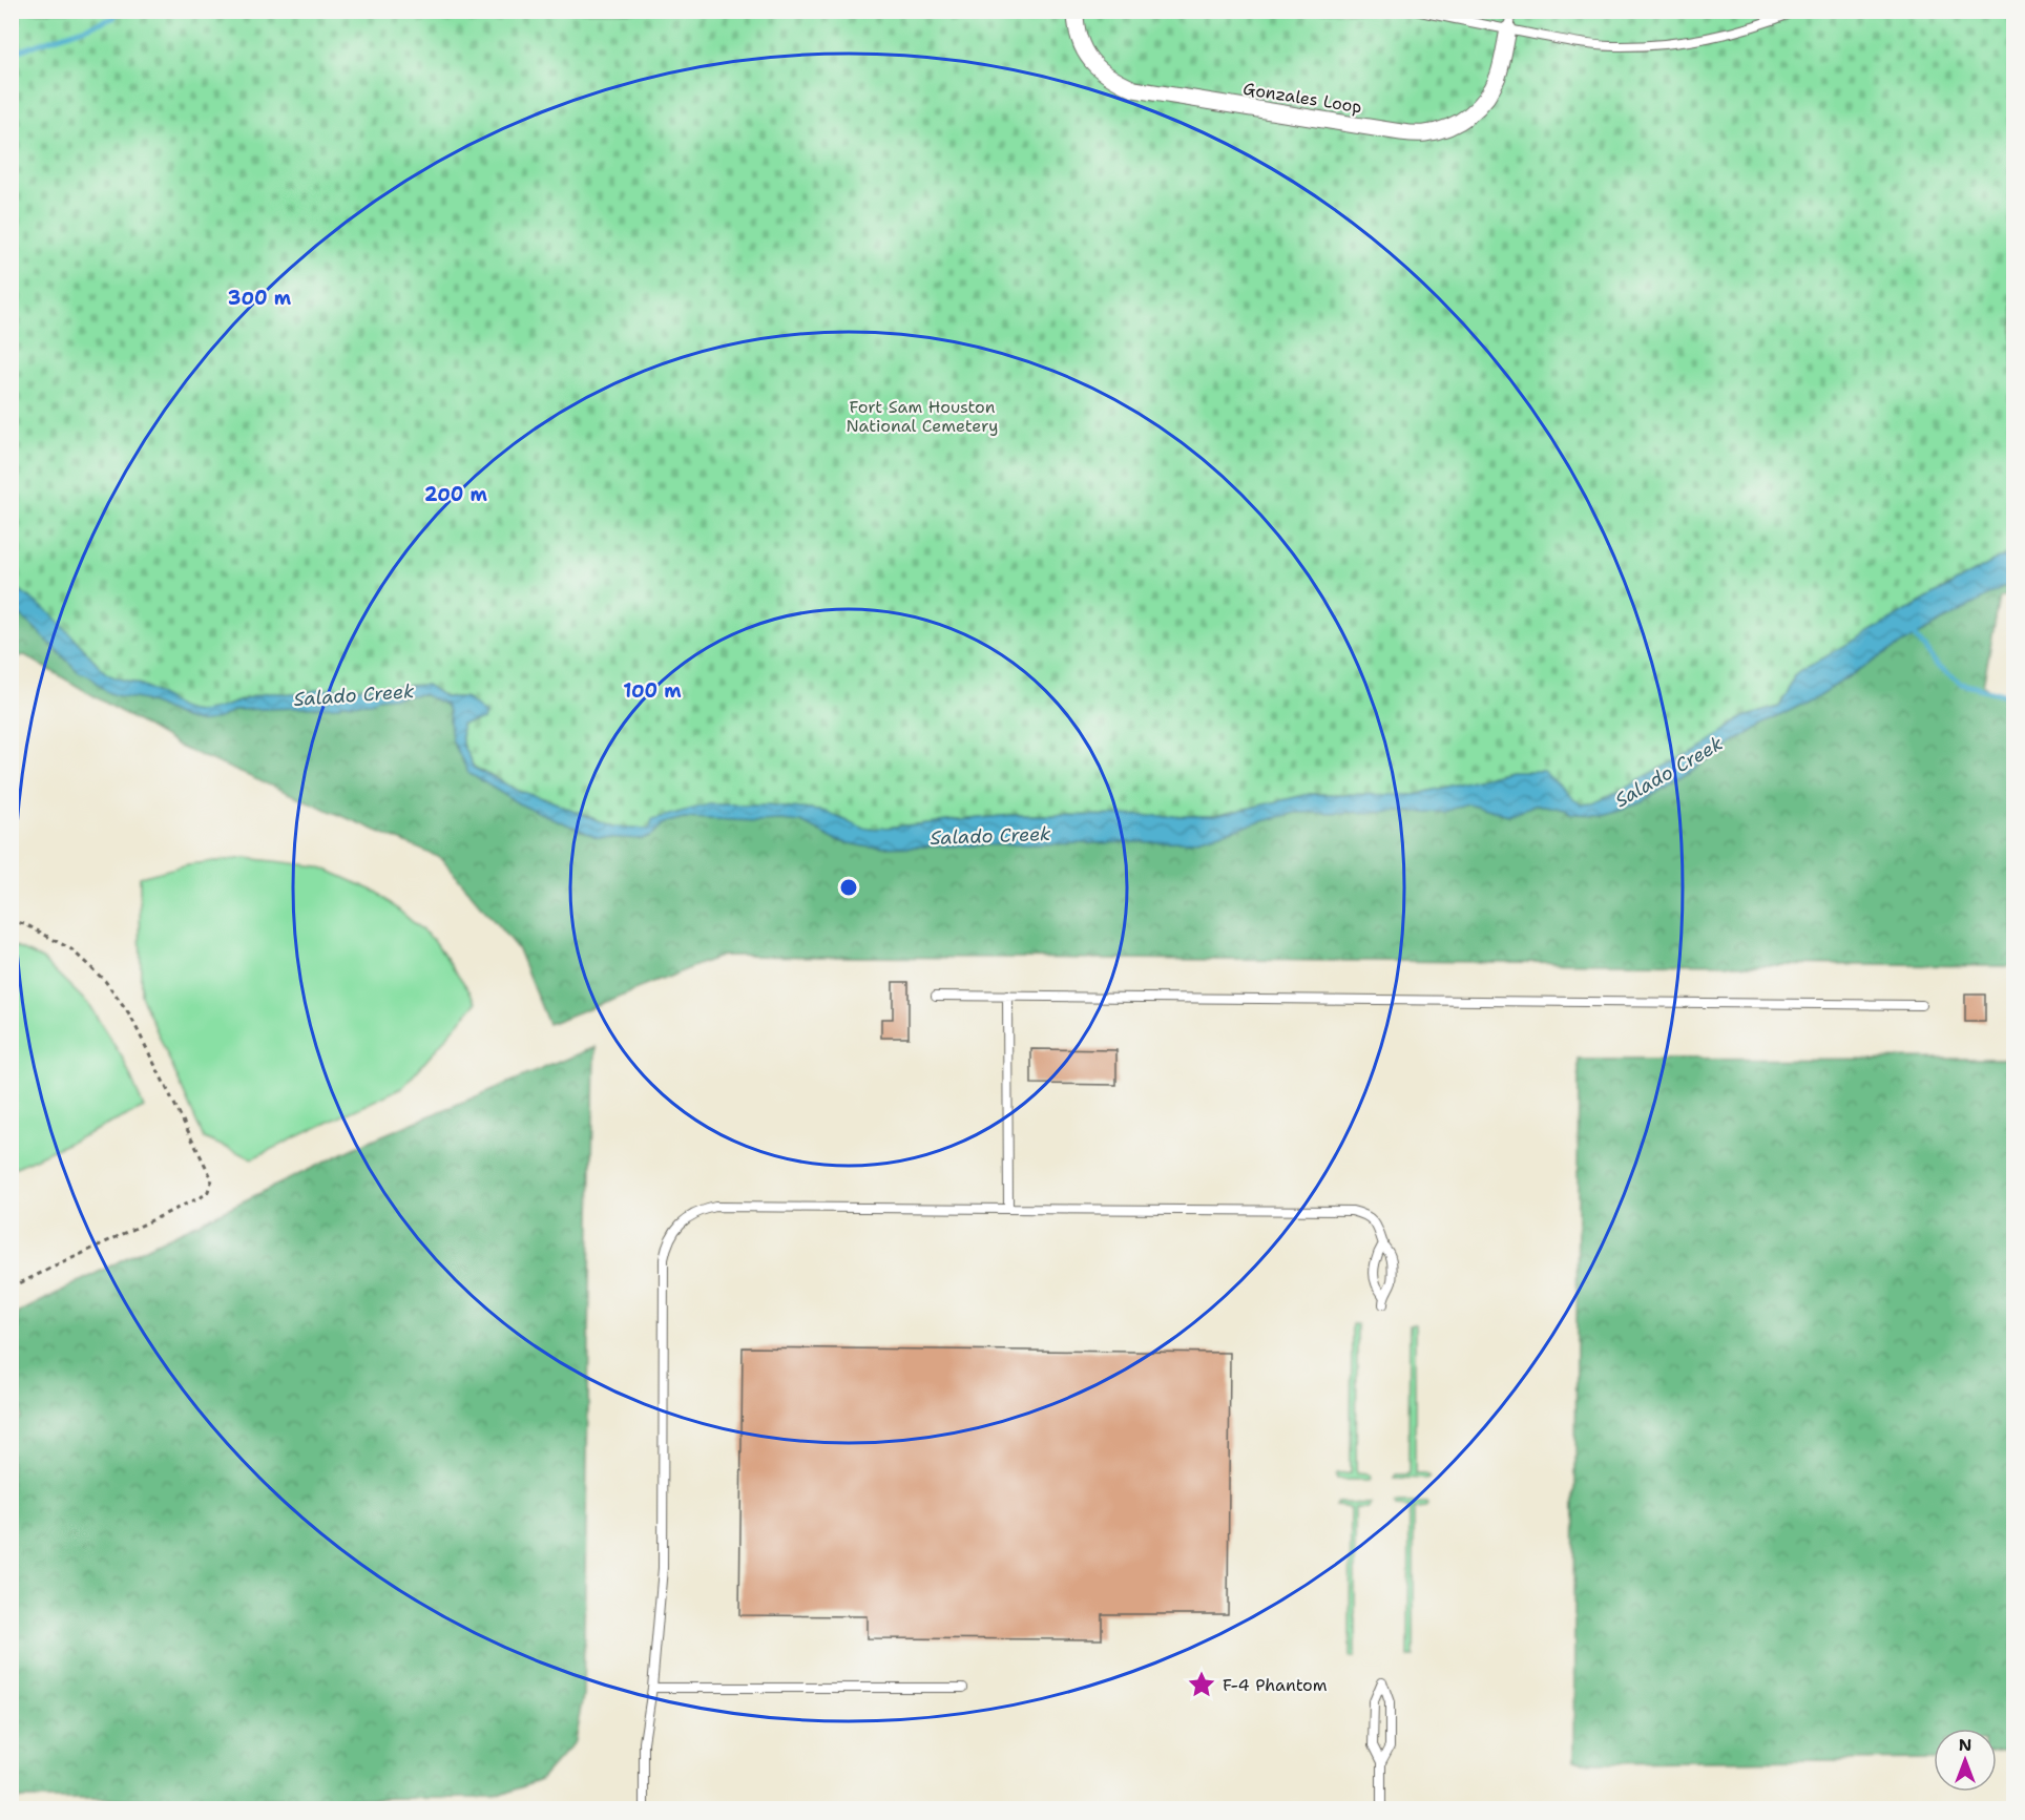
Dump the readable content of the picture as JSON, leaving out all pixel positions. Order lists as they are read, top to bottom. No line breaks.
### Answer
{"streets":{"street":["Gonzales Loop"]},"water":["Salado Creek"],"parks":["Fort Sam Houston National Cemetery"],"places":{"place":["F-4 Phantom"]},"north":"top","rings":["300 m","200 m","100 m"]}
